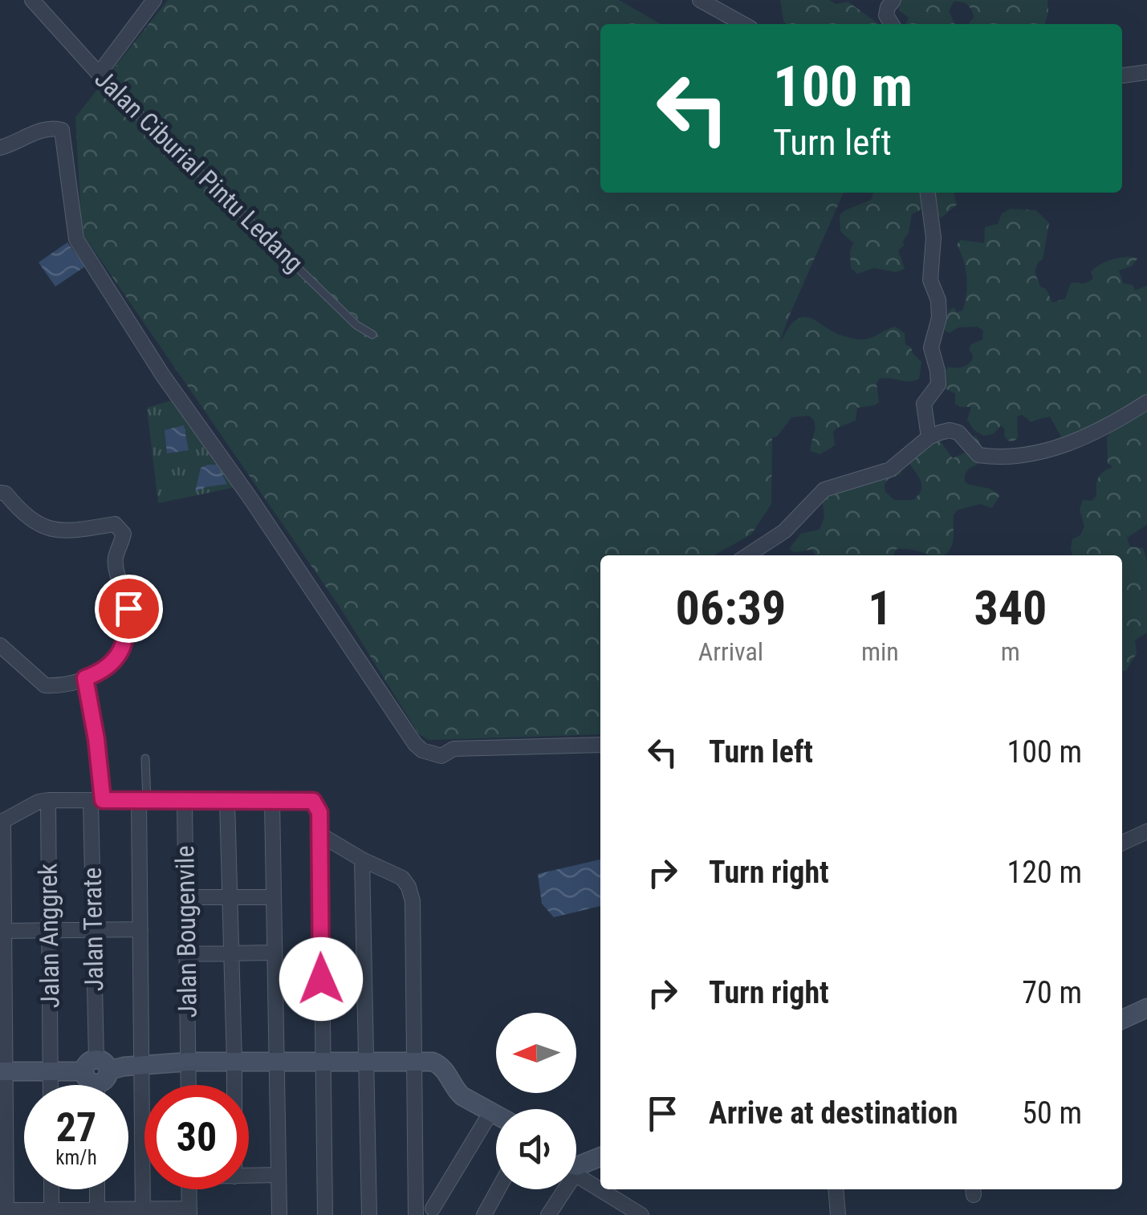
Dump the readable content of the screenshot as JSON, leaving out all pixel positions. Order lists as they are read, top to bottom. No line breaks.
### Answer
{"streets":{"street":["Jalan Ciburial Pintu Ledang","Jalan Terate","Jalan Bougenvile","Jalan Anggrek"]},"north":"left","page":{"turn":["100 m","Turn left"],"eta":["06:39","Arrival","1","min","340","m"],"list":[{"name":"Turn left","value":"100 m"},{"name":"Turn right","value":"120 m"},{"name":"Turn right","value":"70 m"},{"name":"Arrive at destination","value":"50 m"}],"speed":"27 km/h","limit":"30"}}
